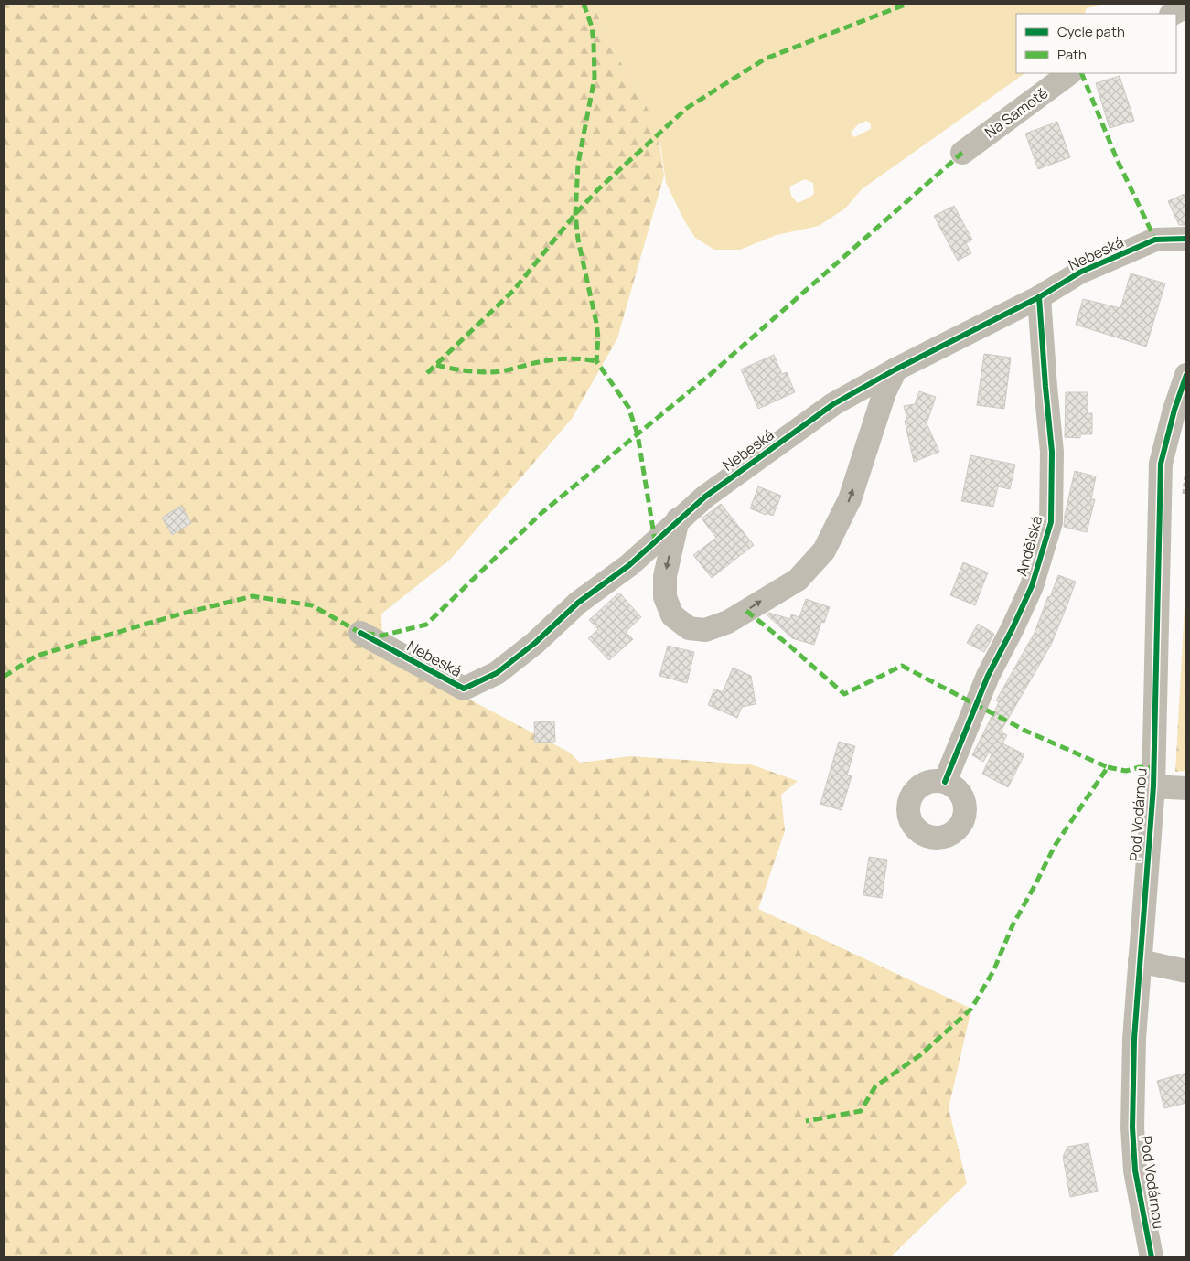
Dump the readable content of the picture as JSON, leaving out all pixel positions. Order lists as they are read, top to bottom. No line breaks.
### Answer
{"streets":{"street":["Na Samotě","Nebeská","Andělská","Pod Vodárnou"]},"crossings":[["Nebeská","Andělská"]],"legend":["Cycle path","Path"]}
